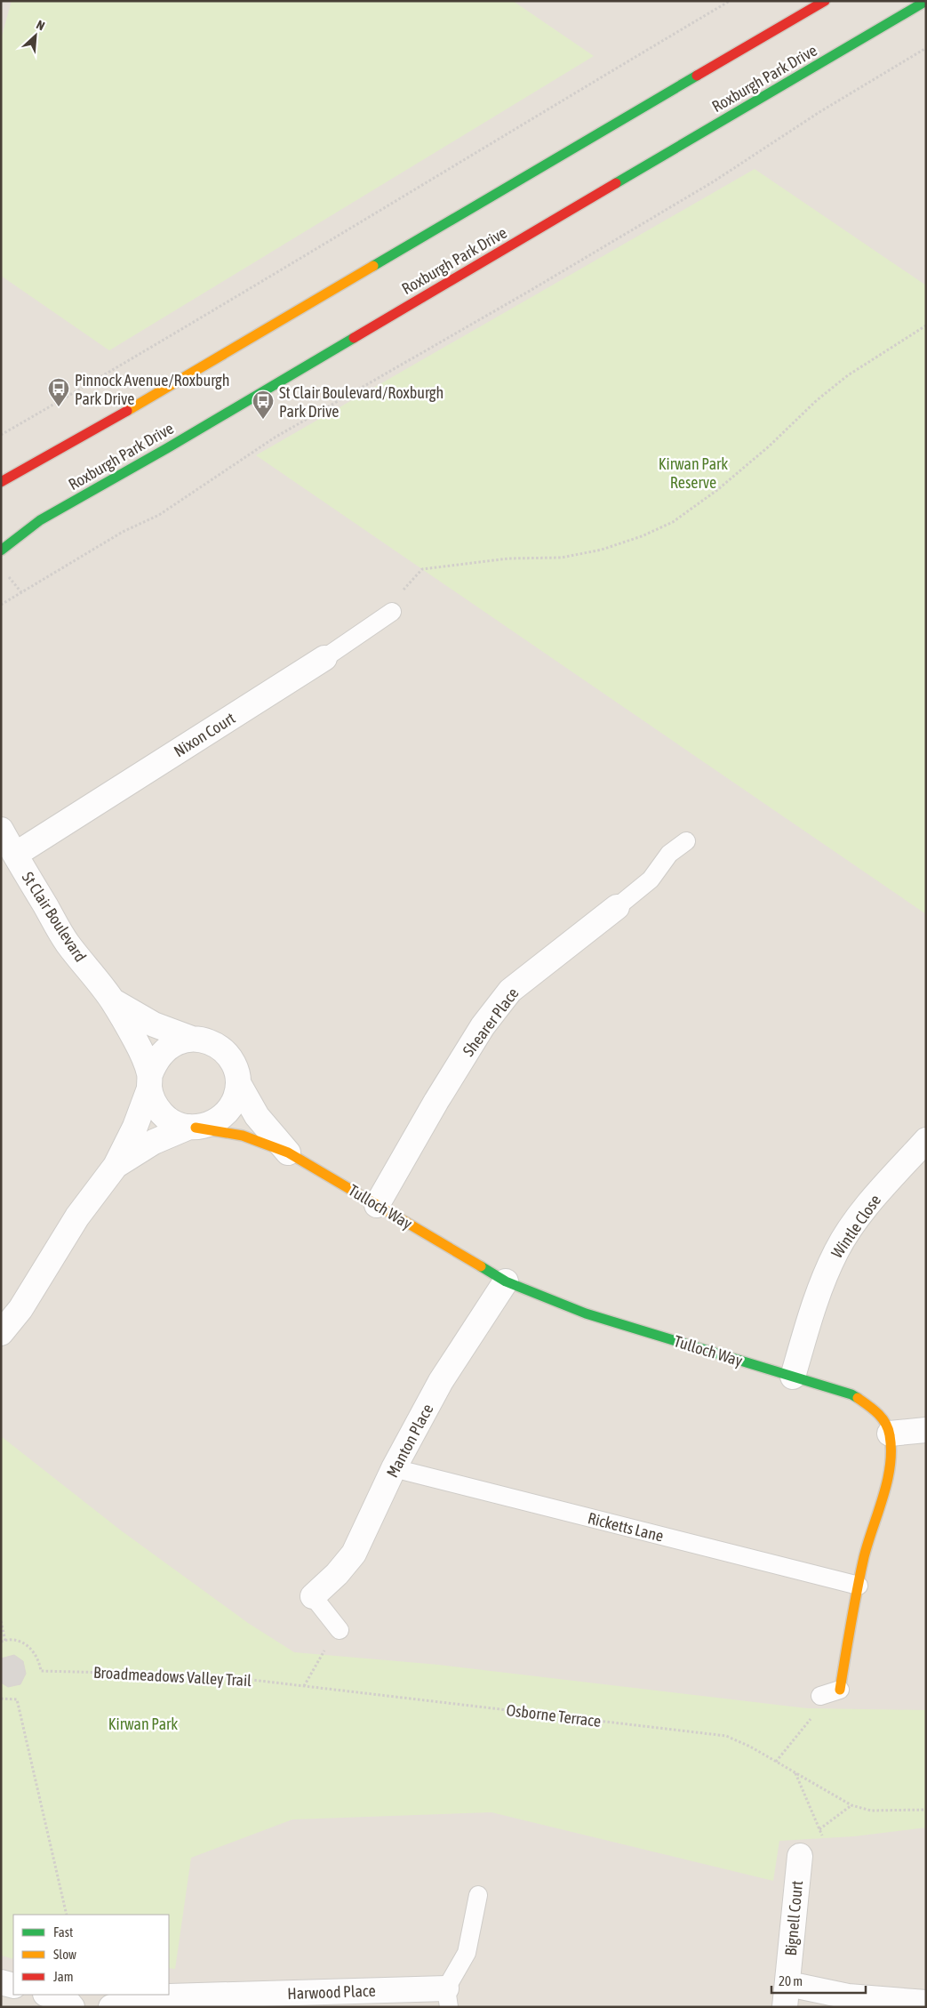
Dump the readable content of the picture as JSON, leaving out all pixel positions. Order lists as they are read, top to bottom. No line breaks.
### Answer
{"streets":{"street":["Roxburgh Park Drive","Nixon Court","St Clair Boulevard","Shearer Place","Tulloch Way","Wintle Close","Manton Place","Bignell Court","Harwood Place"],"lane":["Ricketts Lane"],"path":["Broadmeadows Valley Trail","Osborne Terrace"]},"crossings":[["Nixon Court","St Clair Boulevard"],["St Clair Boulevard","Tulloch Way"],["Shearer Place","Tulloch Way"],["Tulloch Way","Wintle Close"],["Tulloch Way","Manton Place"],["Tulloch Way","Ricketts Lane"],["Manton Place","Ricketts Lane"],["Broadmeadows Valley Trail","Osborne Terrace"]],"parks":["Kirwan Park Reserve","Kirwan Park"],"places":{"bus stop":["Pinnock Avenue/Roxburgh Park Drive","St Clair Boulevard/Roxburgh Park Drive"]},"legend":["Fast","Slow","Jam"],"scale_bar":"20 m","north":"top right"}
